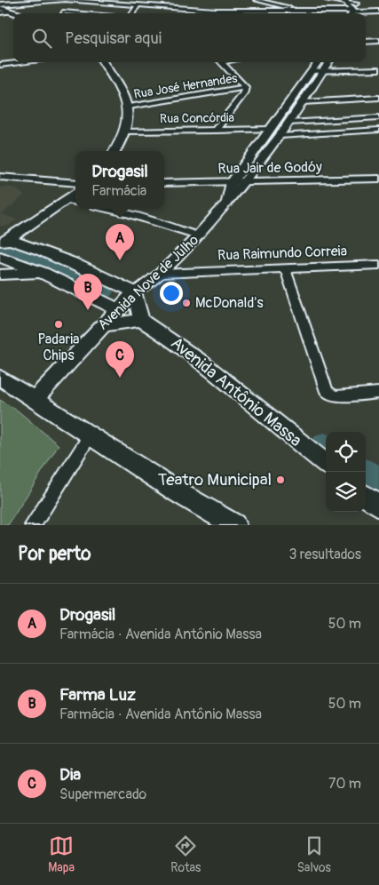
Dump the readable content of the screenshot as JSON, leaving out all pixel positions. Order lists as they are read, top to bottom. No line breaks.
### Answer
{"streets":{"main road":["Avenida Nove de Julho","Avenida Antônio Massa"],"street":["Rua José Hernandes","Rua Concórdia","Rua Jair de Godóy","Rua Raimundo Correia"]},"crossings":[["Rua Concórdia","Avenida Nove de Julho"],["Rua Jair de Godóy","Avenida Nove de Julho"],["Rua Raimundo Correia","Avenida Nove de Julho"]],"places":["McDonald's","Padaria Chips","Teatro Municipal"],"page":{"search":"Pesquisar aqui","popup":["Drogasil","Farmácia"],"pins":["A","B","C"],"heading":["Por perto","3 resultados"],"list":[{"mark":"A","name":"Drogasil","note":"Farmácia · Avenida Antônio Massa","value":"50 m"},{"mark":"B","name":"Farma Luz","note":"Farmácia · Avenida Antônio Massa","value":"50 m"},{"mark":"C","name":"Dia","note":"Supermercado","value":"70 m"}],"nav":["Mapa","Rotas","Salvos"]}}
